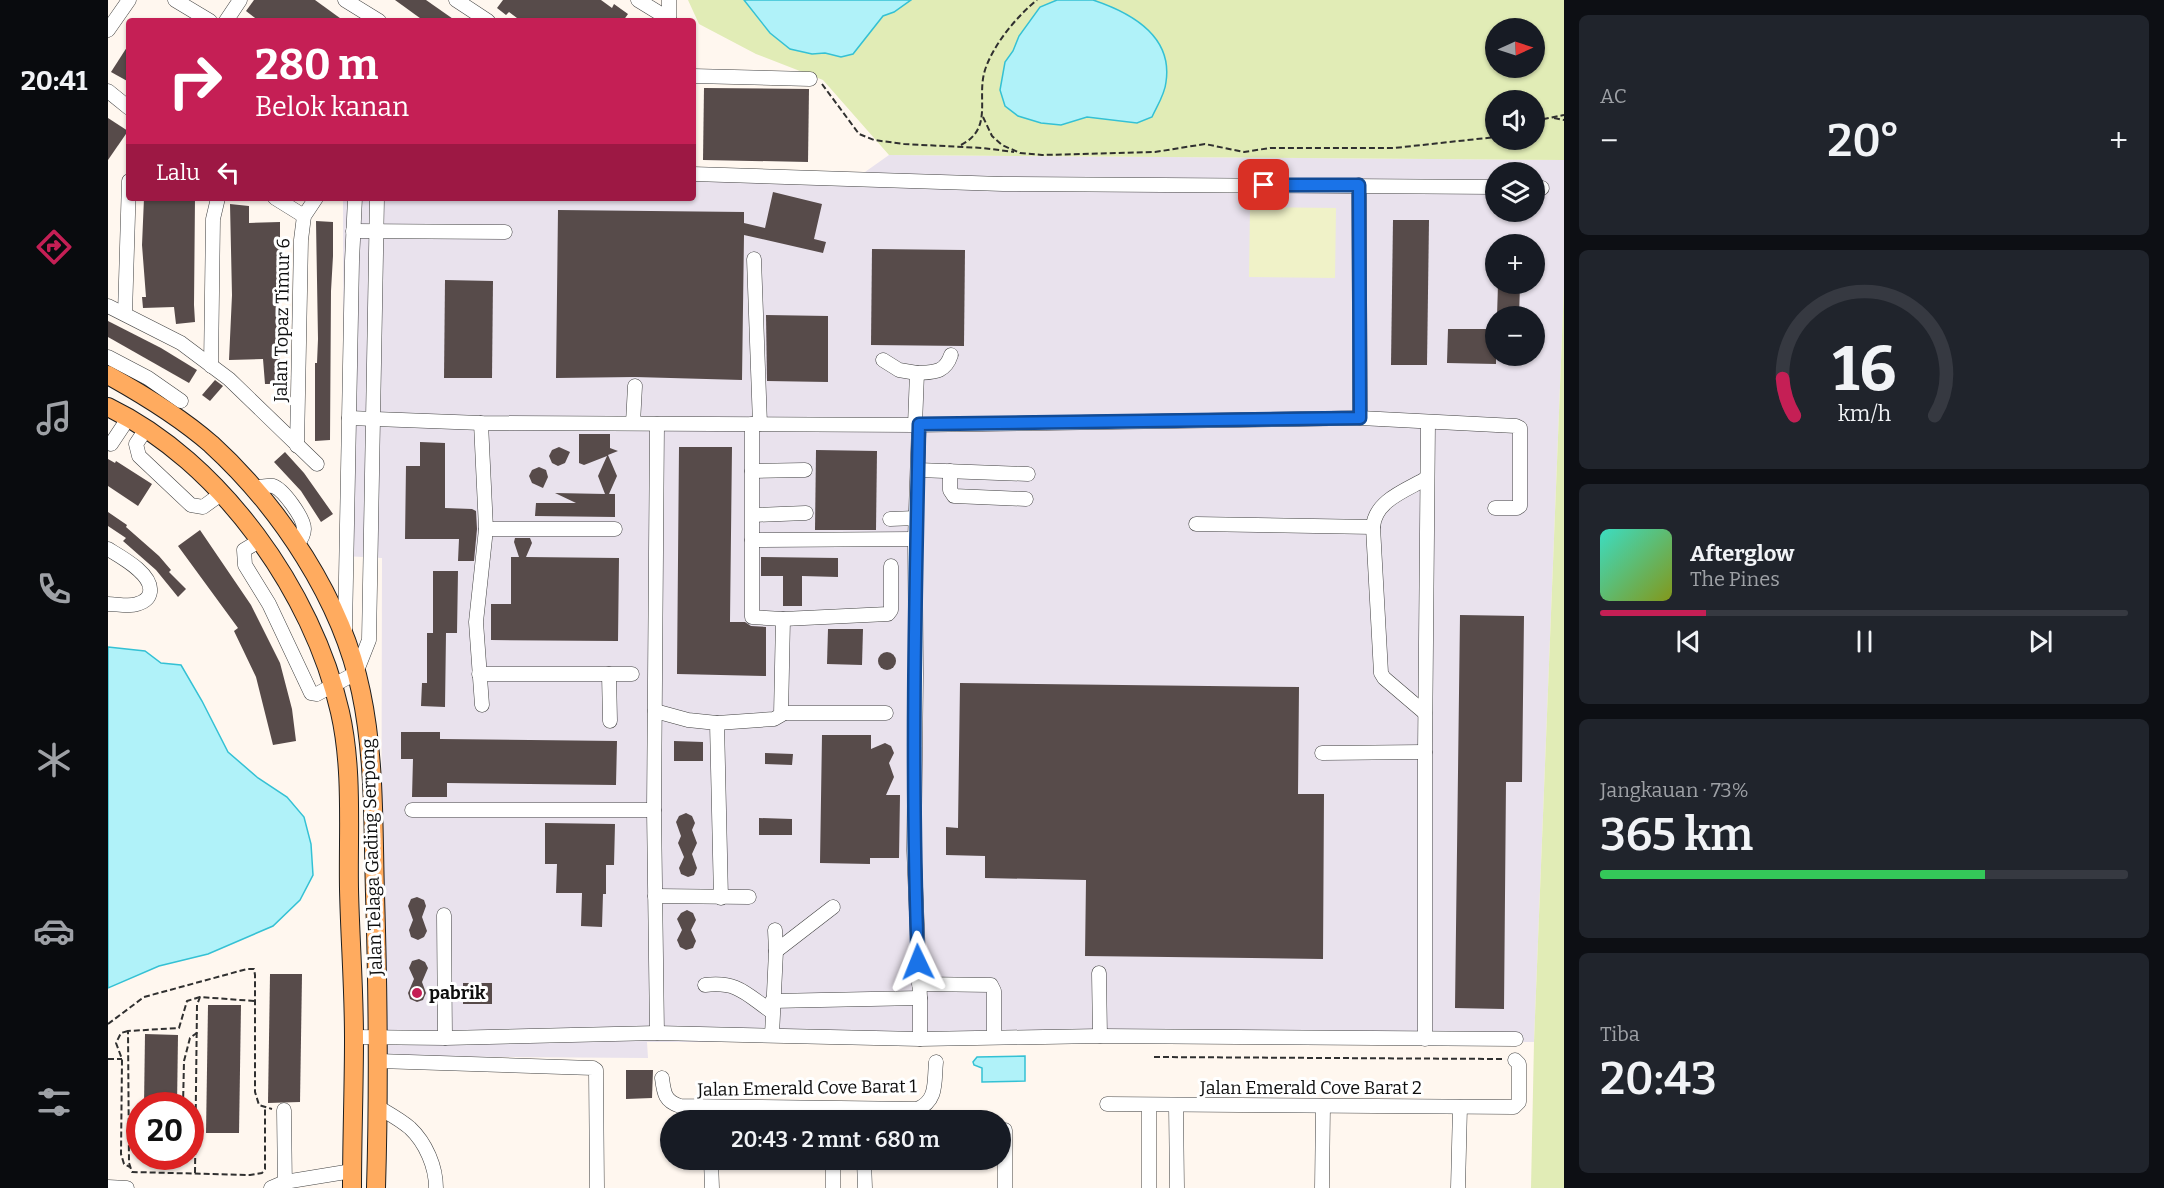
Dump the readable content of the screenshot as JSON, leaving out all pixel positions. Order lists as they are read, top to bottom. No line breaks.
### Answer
{"streets":{"main road":["Jalan Telaga Gading Serpong"],"street":["Jalan Topaz Timur 6","Jalan Emerald Cove Barat 1","Jalan Emerald Cove Barat 2"]},"places":["pabrik"],"north":"right","page":{"tabs":"20:41","tile":["AC",["Jangkauan · 73%","365 km"],["Tiba","20:43"]],"map_buttons":["+","−"],"turn":["280 m","Belok kanan"],"heat":["−","20°","+"],"then":"Lalu","song":["Afterglow","The Pines"],"limit":"20","trip":"20:43 · 2 mnt · 680 m","gauge":["16","km/h"]}}
